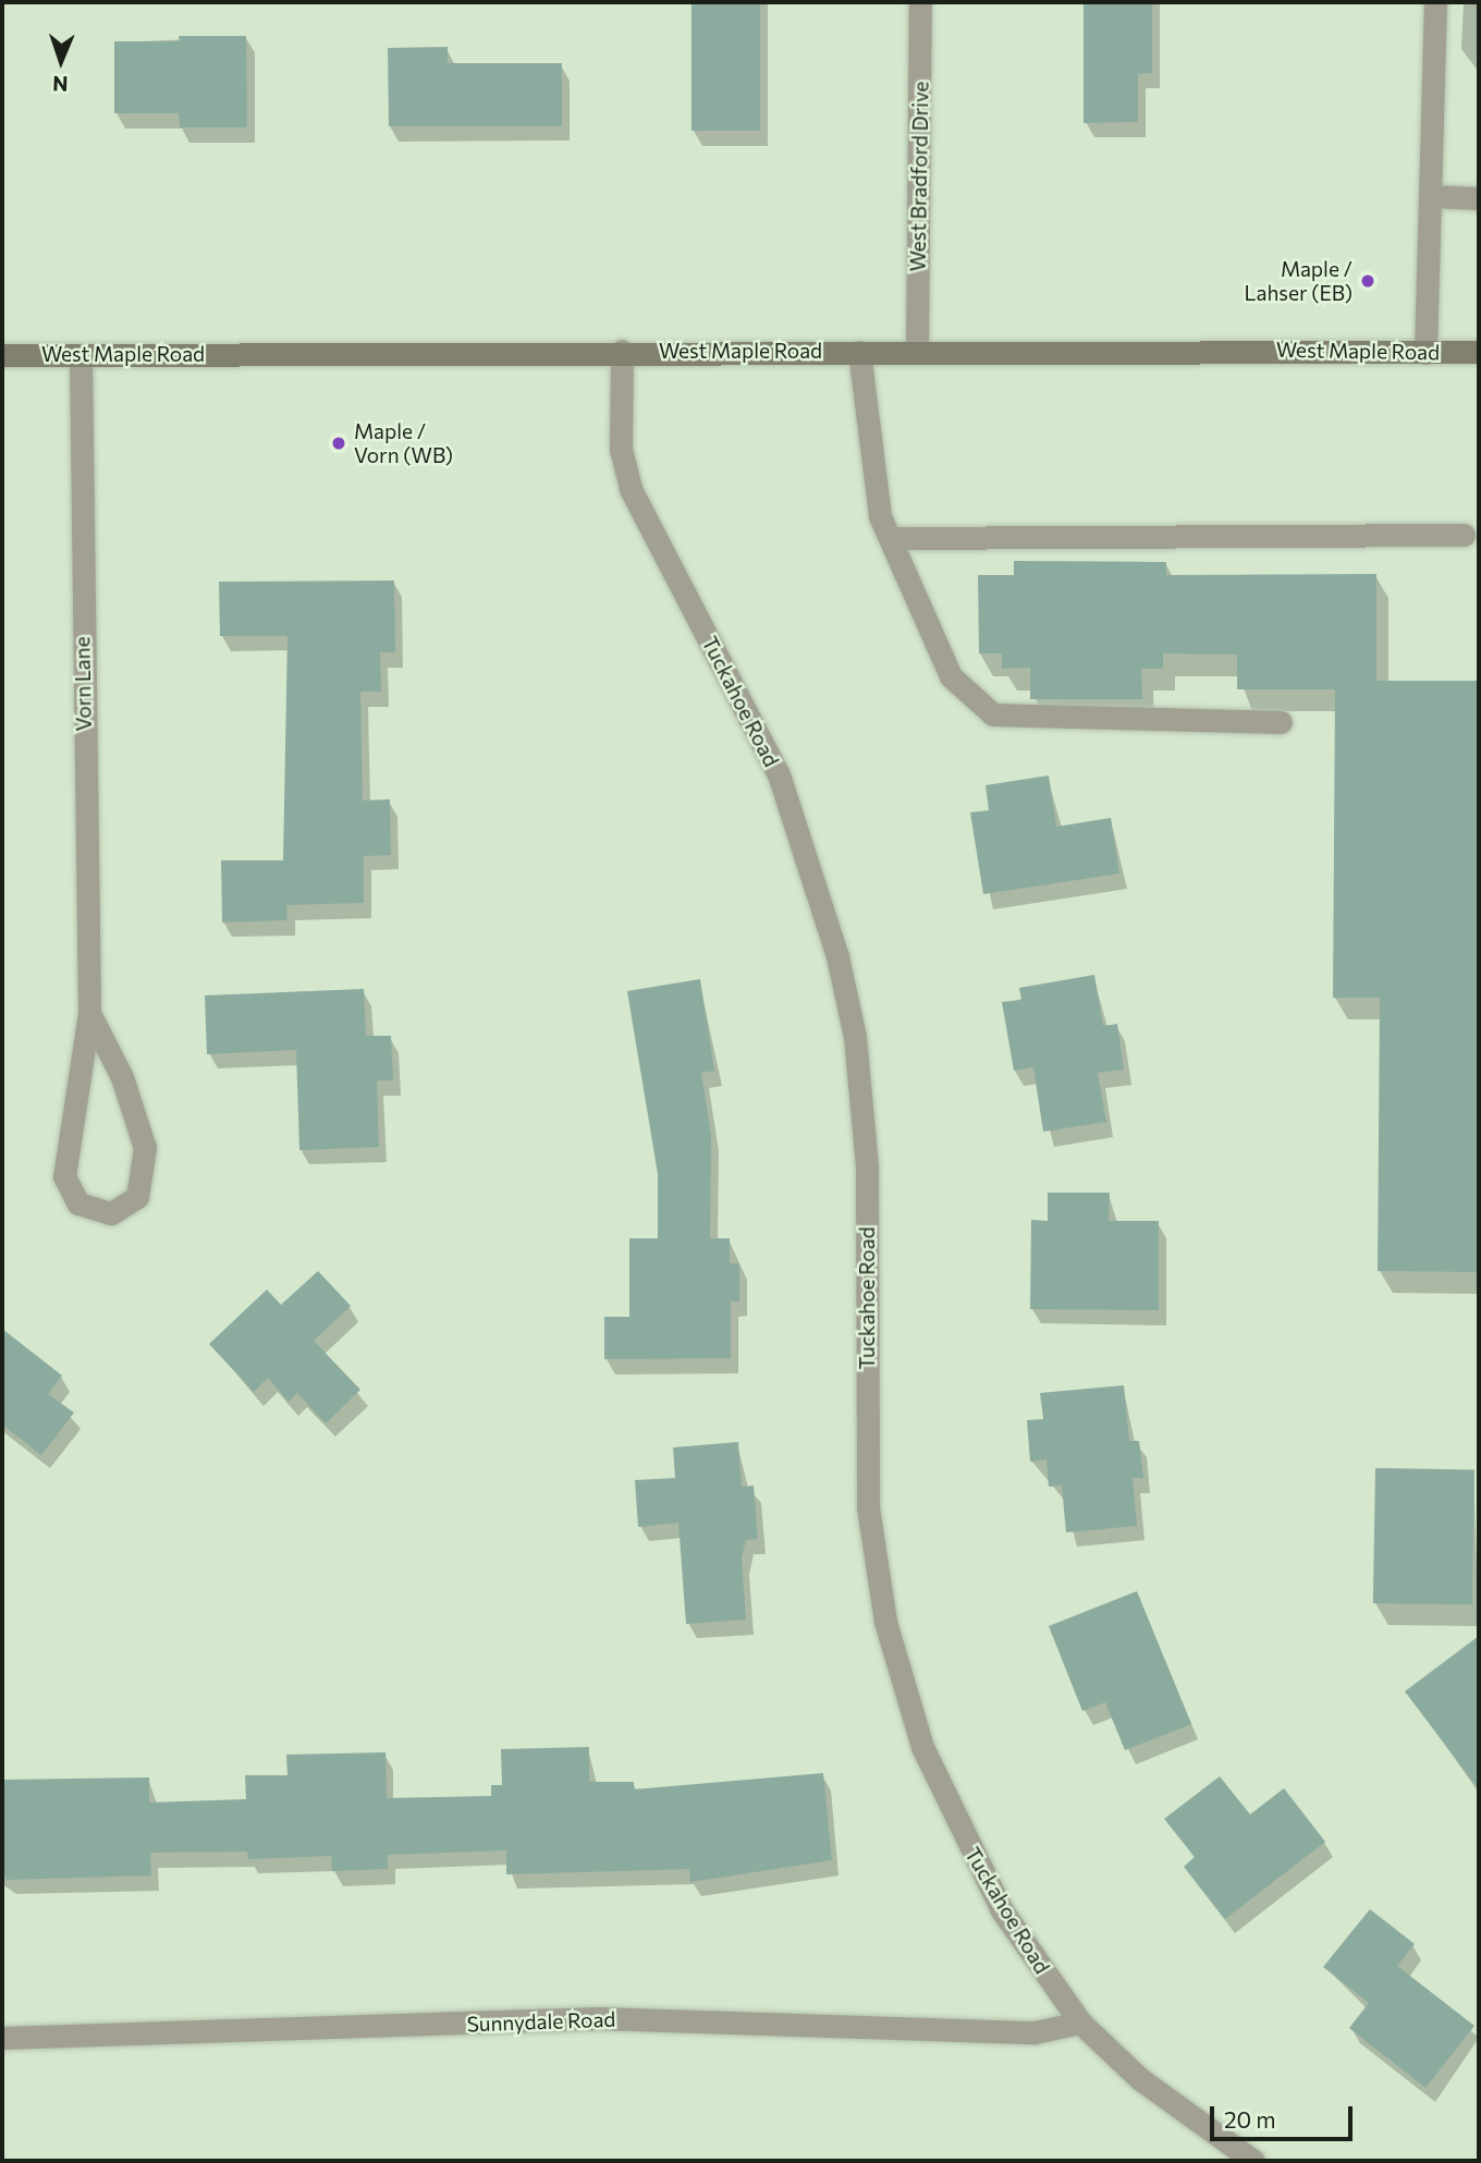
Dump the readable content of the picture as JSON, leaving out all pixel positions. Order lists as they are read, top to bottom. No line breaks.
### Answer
{"streets":{"main road":["West Maple Road"],"street":["West Bradford Drive","Vorn Lane","Tuckahoe Road","Sunnydale Road"]},"crossings":[["West Bradford Drive","West Maple Road"],["West Maple Road","Vorn Lane"],["West Maple Road","Tuckahoe Road"],["Tuckahoe Road","Sunnydale Road"]],"places":["Maple / Lahser (EB)","Maple / Vorn (WB)"],"scale_bar":"20 m","north":"bottom"}
